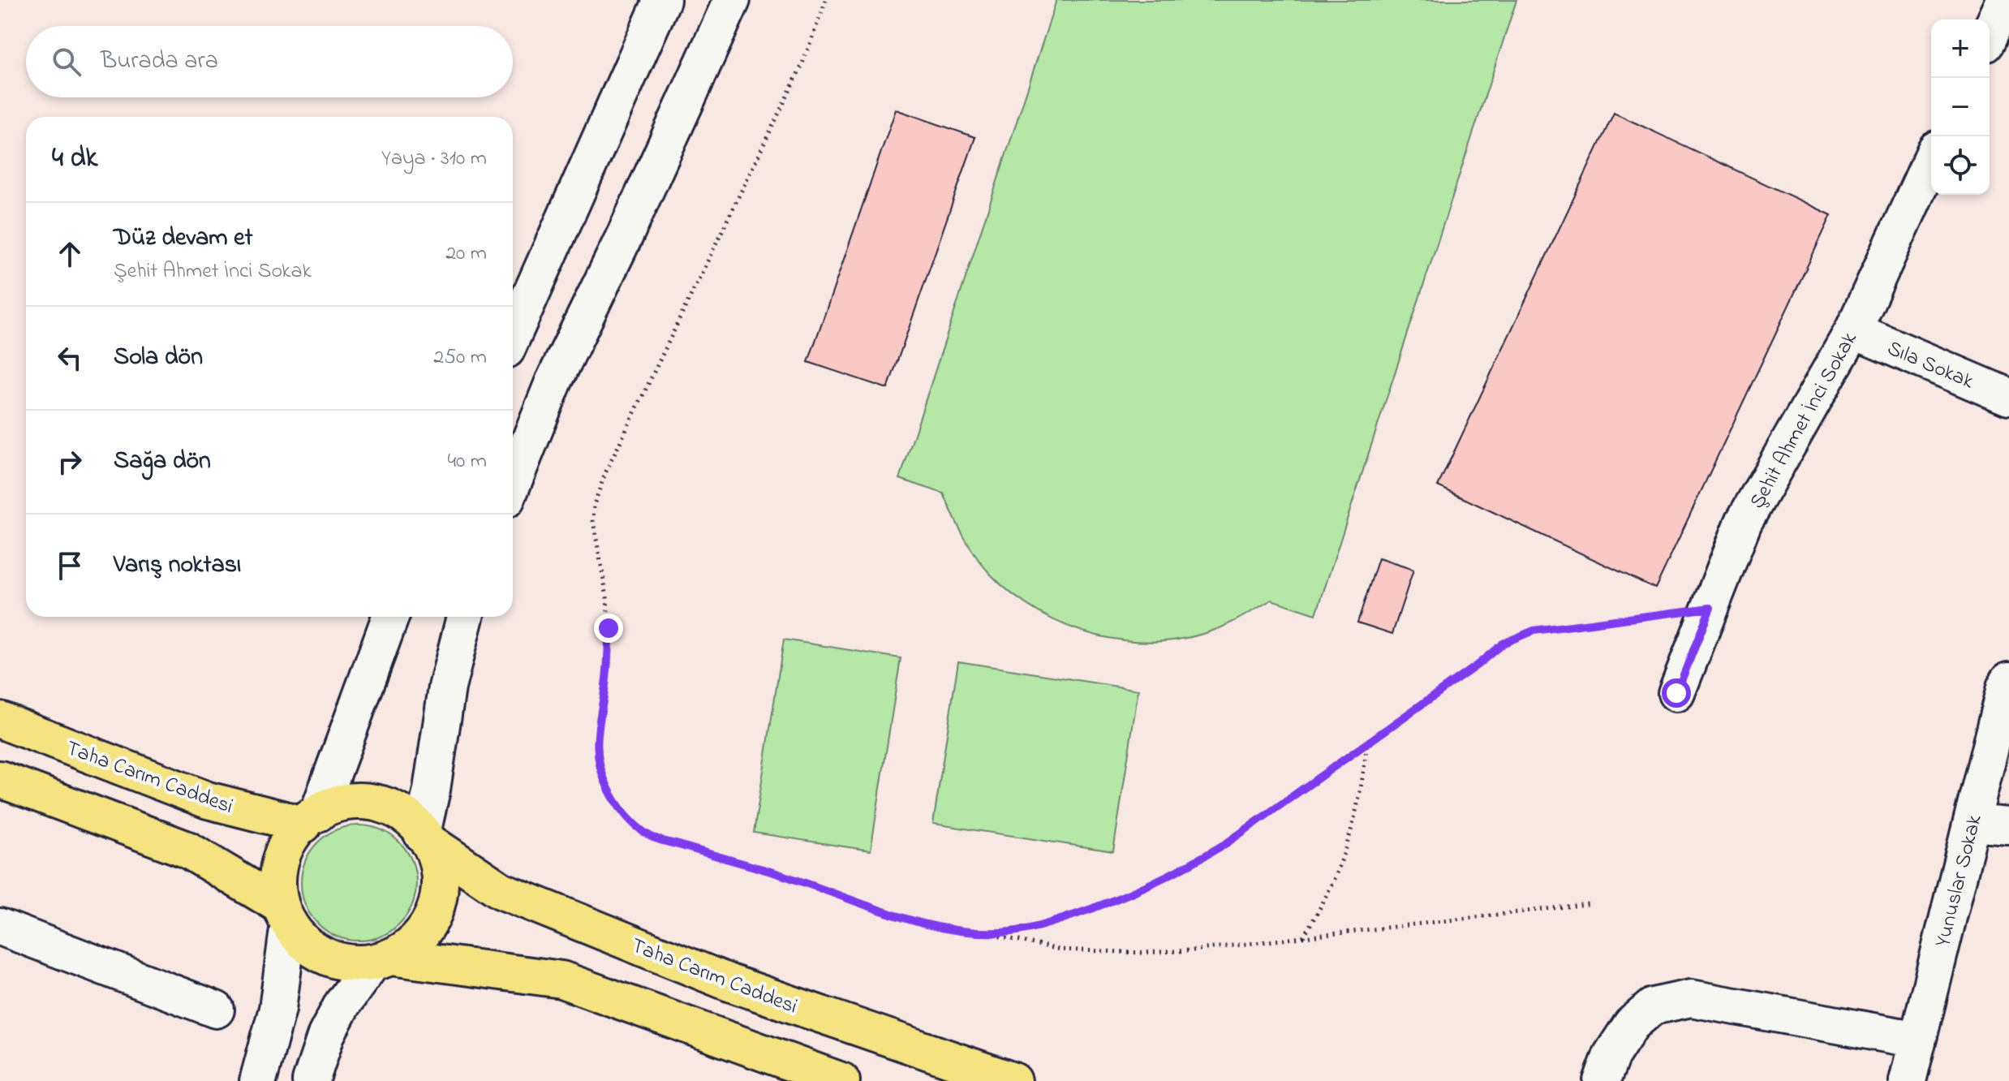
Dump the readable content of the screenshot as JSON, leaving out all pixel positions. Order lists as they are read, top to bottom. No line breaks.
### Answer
{"streets":{"main road":["Taha Carım Caddesi"],"street":["Sıla Sokak","Şehit Ahmet İnci Sokak","Yunuslar Sokak"]},"crossings":[["Sıla Sokak","Şehit Ahmet İnci Sokak"]],"page":{"map_buttons":["+","−"],"search":"Burada ara","heading":["4 dk","Yaya · 310 m"],"list":[["Düz devam et","Şehit Ahmet İnci Sokak","20 m"],["Sola dön","250 m"],["Sağa dön","40 m"],"Varış noktası"]}}
